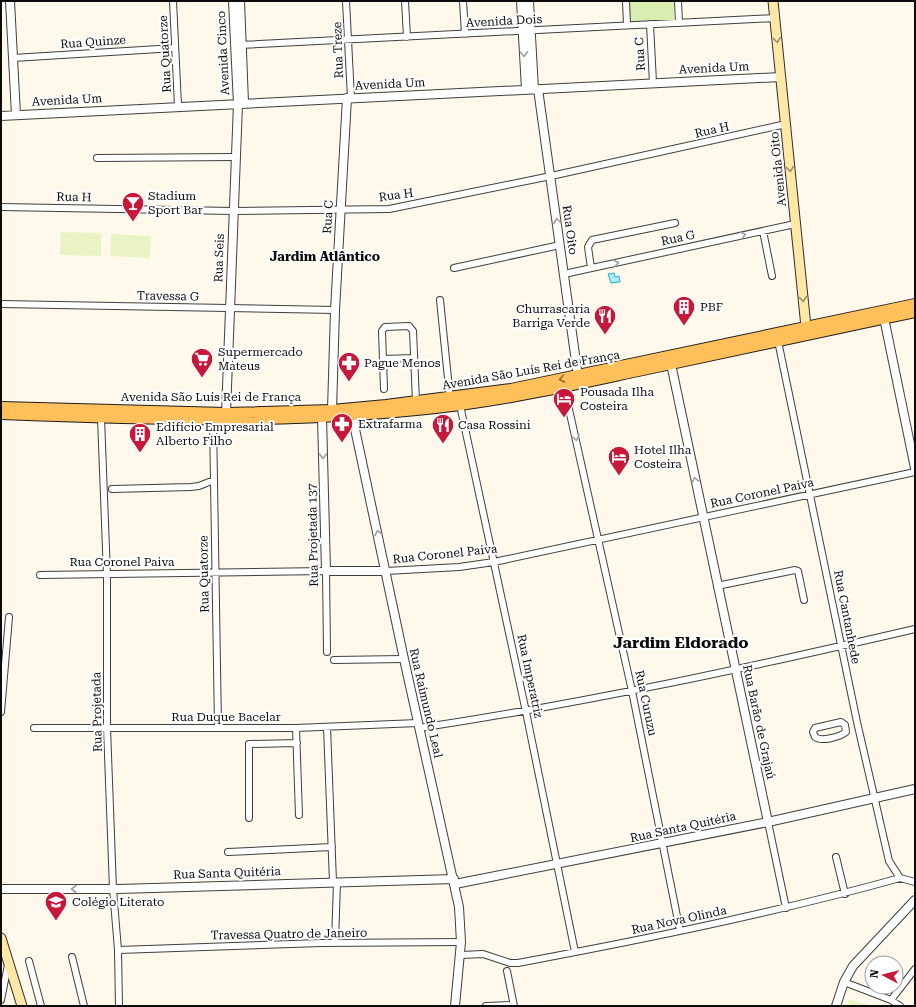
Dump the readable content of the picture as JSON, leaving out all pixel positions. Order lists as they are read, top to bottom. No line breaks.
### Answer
{"streets":{"main road":["Avenida Oito","Avenida São Luís Rei de França"],"street":["Avenida Dois","Rua Quinze","Rua Treze","Avenida Cinco","Rua Quatorze","Rua C","Avenida Um","Rua H","Rua Oito","Rua G","Rua Seis","Travessa G","Rua Coronel Paiva","Rua Projetada 137","Rua Cantanhede","Rua Imperatriz","Rua Raimundo Leal","Rua Curuzu","Rua Projetada","Rua Duque Bacelar","Rua Barão de Grajaú","Rua Santa Quitéria","Rua Nova Olinda","Travessa Quatro de Janeiro"]},"crossings":[["Avenida Dois","Rua Treze"],["Avenida Dois","Avenida Cinco"],["Avenida Dois","Rua C"],["Avenida Dois","Avenida Oito"],["Avenida Dois","Rua Oito"],["Rua Quinze","Rua Quatorze"],["Rua Treze","Rua C"],["Rua Treze","Avenida Um"],["Avenida Cinco","Avenida Um"],["Avenida Cinco","Rua Seis"],["Rua Quatorze","Avenida Um"],["Rua Quatorze","Avenida São Luís Rei de França"],["Rua Quatorze","Rua Coronel Paiva"],["Rua Quatorze","Rua Duque Bacelar"],["Rua C","Avenida Um"],["Rua C","Rua H"],["Rua C","Travessa G"],["Rua C","Avenida São Luís Rei de França"],["Avenida Um","Avenida Oito"],["Avenida Um","Rua Oito"],["Avenida Um","Rua Seis"],["Rua H","Avenida Oito"],["Rua H","Rua Oito"],["Rua H","Rua Seis"],["Avenida Oito","Rua G"],["Avenida Oito","Avenida São Luís Rei de França"],["Rua Oito","Rua G"],["Rua Oito","Avenida São Luís Rei de França"],["Rua Seis","Travessa G"],["Rua Seis","Avenida São Luís Rei de França"],["Avenida São Luís Rei de França","Rua Projetada 137"],["Avenida São Luís Rei de França","Rua Cantanhede"],["Avenida São Luís Rei de França","Rua Imperatriz"],["Avenida São Luís Rei de França","Rua Raimundo Leal"],["Avenida São Luís Rei de França","Rua Curuzu"],["Avenida São Luís Rei de França","Rua Projetada"],["Avenida São Luís Rei de França","Rua Barão de Grajaú"],["Rua Coronel Paiva","Rua Projetada 137"],["Rua Coronel Paiva","Rua Cantanhede"],["Rua Coronel Paiva","Rua Imperatriz"],["Rua Coronel Paiva","Rua Raimundo Leal"],["Rua Coronel Paiva","Rua Curuzu"],["Rua Coronel Paiva","Rua Projetada"],["Rua Coronel Paiva","Rua Barão de Grajaú"],["Rua Cantanhede","Rua Duque Bacelar"],["Rua Cantanhede","Rua Santa Quitéria"],["Rua Cantanhede","Rua Nova Olinda"],["Rua Imperatriz","Rua Duque Bacelar"],["Rua Imperatriz","Rua Santa Quitéria"],["Rua Imperatriz","Rua Nova Olinda"],["Rua Raimundo Leal","Rua Duque Bacelar"],["Rua Raimundo Leal","Rua Santa Quitéria"],["Rua Raimundo Leal","Rua Nova Olinda"],["Rua Raimundo Leal","Travessa Quatro de Janeiro"],["Rua Curuzu","Rua Duque Bacelar"],["Rua Curuzu","Rua Santa Quitéria"],["Rua Curuzu","Rua Nova Olinda"],["Rua Projetada","Rua Duque Bacelar"],["Rua Projetada","Rua Santa Quitéria"],["Rua Projetada","Travessa Quatro de Janeiro"],["Rua Duque Bacelar","Rua Barão de Grajaú"],["Rua Barão de Grajaú","Rua Santa Quitéria"],["Rua Barão de Grajaú","Rua Nova Olinda"]],"one_way":["Avenida Oito","Rua G","Rua Projetada 137"],"districts":["Jardim Atlântico","Jardim Eldorado"],"places":{"bar":["Stadium Sport Bar"],"building":["PBF","Edifício Empresarial Alberto Filho"],"restaurant":["Churrascaria Barriga Verde","Casa Rossini"],"supermarket":["Supermercado Mateus"],"pharmacy":["Pague Menos","Extrafarma"],"hotel":["Pousada Ilha Costeira","Hotel Ilha Costeira"],"school or university":["Colégio Literato"]},"north":"left"}
